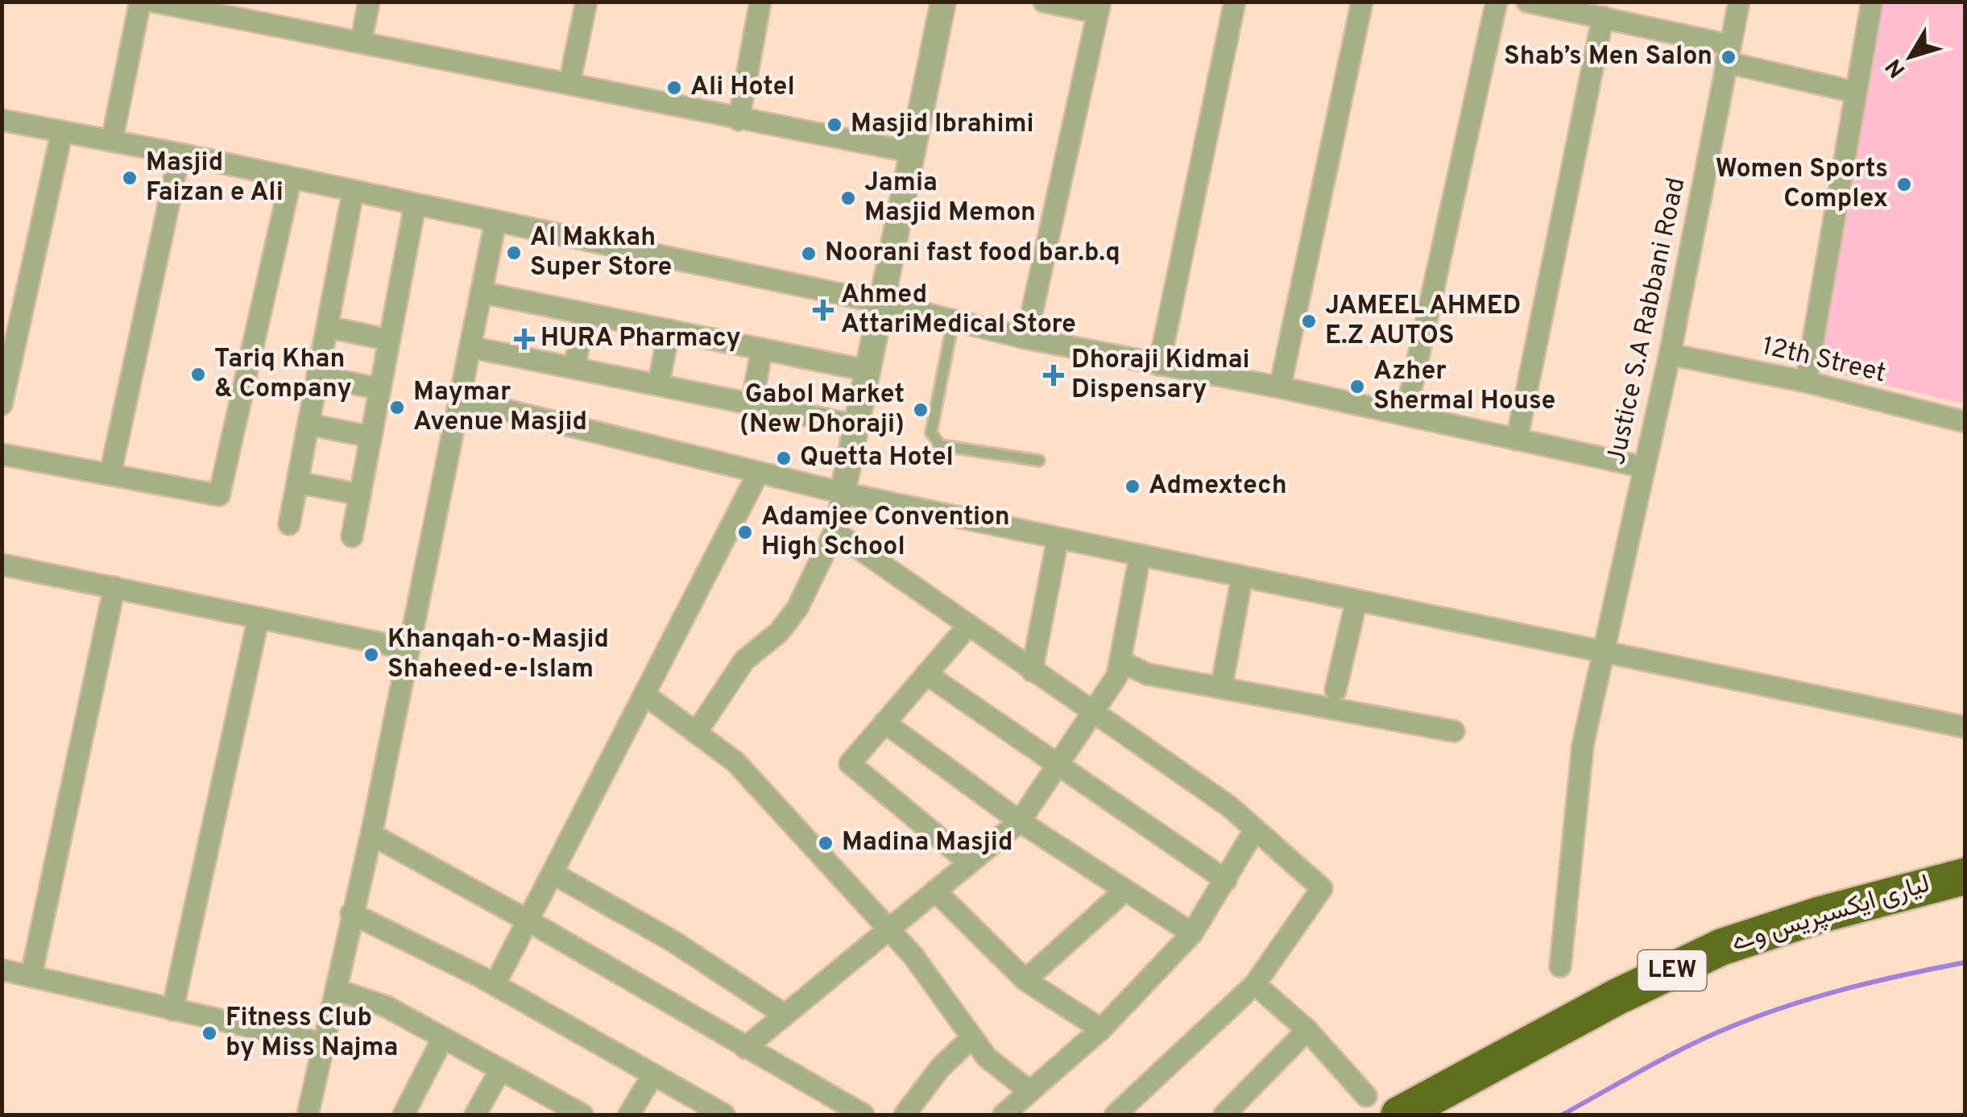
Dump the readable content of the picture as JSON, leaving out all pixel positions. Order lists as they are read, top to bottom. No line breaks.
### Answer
{"streets":{"highway":["لیاری ایکسپریس وے","LEW"],"street":["Justice S.A Rabbani Road","12th Street"]},"crossings":[["Justice S.A Rabbani Road","12th Street"]],"places":{"other":["Shab’s Men Salon","Ali Hotel","Masjid Ibrahimi","Masjid Faizan e Ali","Women Sports Complex","Jamia Masjid Memon","Al Makkah Super Store","Noorani fast food bar.b.q","JAMEEL AHMED E.Z AUTOS","Tariq Khan & Company","Azher Shermal House","Maymar Avenue Masjid","Gabol Market (New Dhoraji)","Quetta Hotel","Admextech","Adamjee Convention High School","Khanqah-o-Masjid Shaheed-e-Islam","Madina Masjid","Fitness Club by Miss Najma"],"health":["Ahmed AttariMedical Store","HURA Pharmacy","Dhoraji Kidmai Dispensary"]},"north":"bottom left"}
